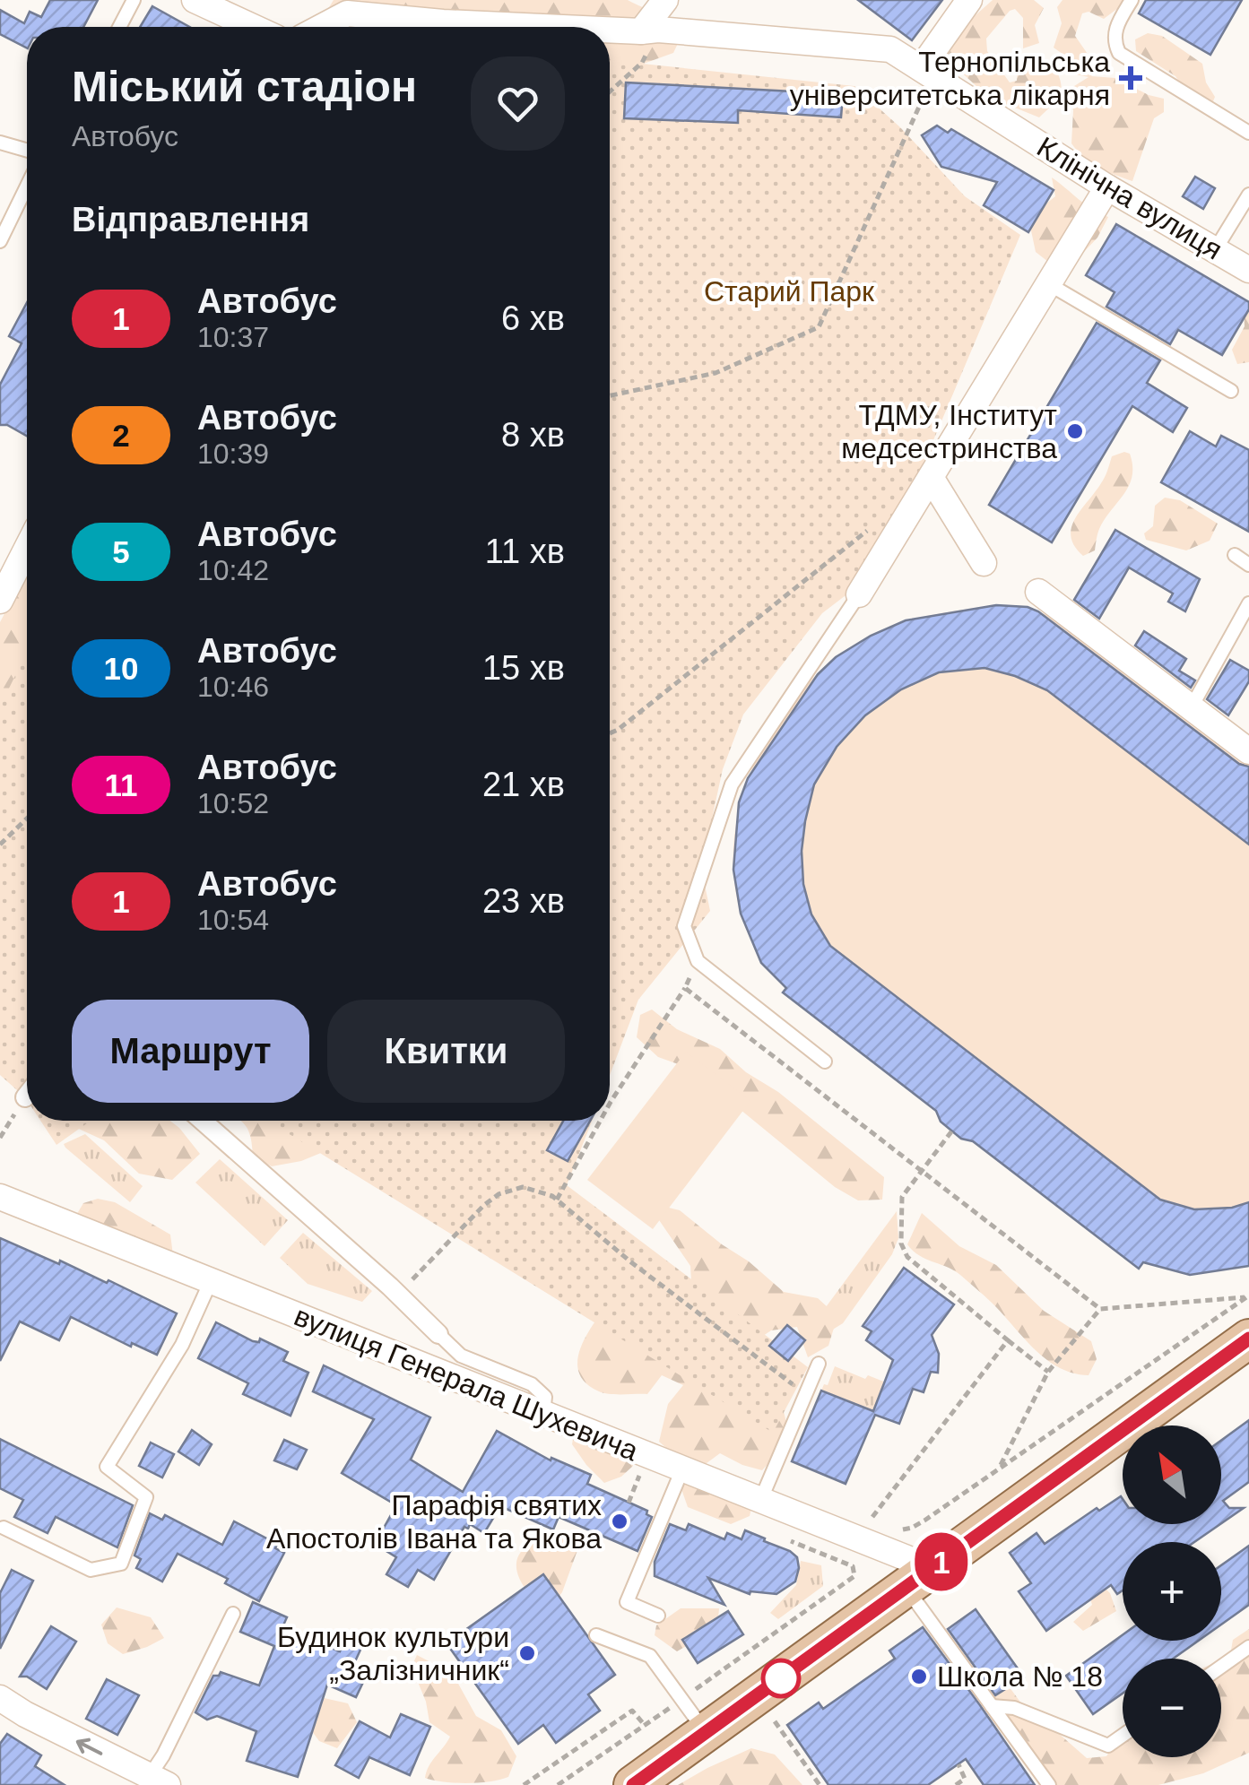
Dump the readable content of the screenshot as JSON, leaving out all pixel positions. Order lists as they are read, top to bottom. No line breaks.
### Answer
{"streets":{"street":["Клінічна вулиця","вулиця Генерала Шухевича"]},"parks":["Старий Парк"],"places":{"health":["Тернопільська університетська лікарня"],"other":["ТДМУ, Iнститут медсестринства","Парафія святих Апостолів Івана та Якова","Будинок культури „Залізничник“","Школа № 18"]},"lines":["bus line 1"],"north":"top left","page":{"on_map":"1","heading":[["Міський стадіон","Автобус"],"Відправлення"],"list":[{"mark":"1","name":"Автобус","note":"10:37","value":"6 хв"},{"mark":"2","name":"Автобус","note":"10:39","value":"8 хв"},{"mark":"5","name":"Автобус","note":"10:42","value":"11 хв"},{"mark":"10","name":"Автобус","note":"10:46","value":"15 хв"},{"mark":"11","name":"Автобус","note":"10:52","value":"21 хв"},{"mark":"1","name":"Автобус","note":"10:54","value":"23 хв"}],"buttons":["Маршрут","Квитки"],"map_buttons":["+","−"]}}
